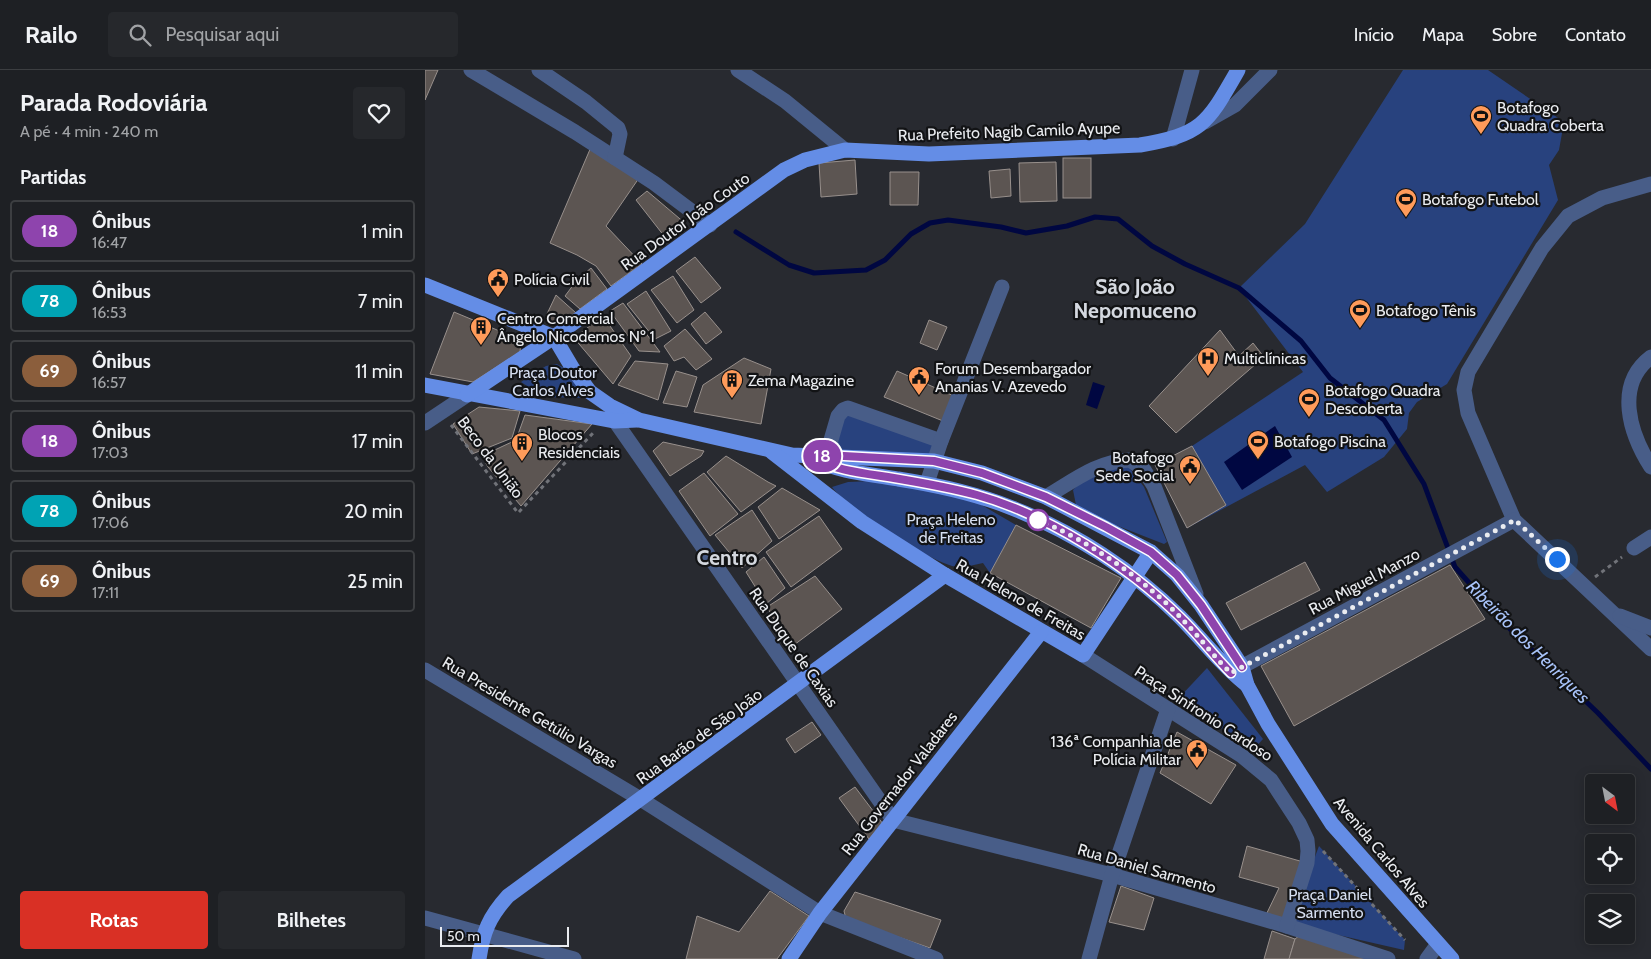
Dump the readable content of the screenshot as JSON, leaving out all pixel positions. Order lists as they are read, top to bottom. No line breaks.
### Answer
{"streets":{"main road":["Rua Prefeito Nagib Camilo Ayupe","Rua Doutor João Couto","Rua Heleno de Freitas","Rua Barão de São João","Rua Governador Valadares","Avenida Carlos Alves"],"street":["Rua Miguel Manzo","Rua Duque de Caxias","Rua Presidente Getúlio Vargas","Praça Sinfronio Cardoso","Rua Daniel Sarmento"],"path":["Beco da União"]},"crossings":[["Rua Prefeito Nagib Camilo Ayupe","Rua Doutor João Couto"],["Rua Miguel Manzo","Avenida Carlos Alves"],["Rua Heleno de Freitas","Praça Sinfronio Cardoso"],["Rua Heleno de Freitas","Rua Barão de São João"],["Rua Heleno de Freitas","Rua Governador Valadares"],["Rua Duque de Caxias","Rua Barão de São João"],["Rua Duque de Caxias","Rua Governador Valadares"],["Rua Duque de Caxias","Rua Daniel Sarmento"],["Rua Presidente Getúlio Vargas","Rua Barão de São João"],["Rua Presidente Getúlio Vargas","Rua Governador Valadares"],["Praça Sinfronio Cardoso","Rua Daniel Sarmento"],["Rua Governador Valadares","Rua Daniel Sarmento"]],"districts":["São João Nepomuceno","Centro"],"water":["Ribeirão dos Henriques"],"parks":["Praça Doutor Carlos Alves","Praça Heleno de Freitas","Praça Daniel Sarmento"],"places":{"sports":["Botafogo Quadra Coberta","Botafogo Futebol","Botafogo Tênis","Botafogo Quadra Descoberta","Botafogo Piscina"],"public building":["Polícia Civil","Forum Desembargador Ananias V. Azevedo","Botafogo Sede Social","136ª Companhia de Polícia Militar"],"building":["Centro Comercial Ângelo Nicodemos Nº 1","Zema Magazine","Blocos Residenciais"],"hospital":["Multiclínicas"]},"lines":["bus line 18"],"scale_bar":"50 m","north":"bottom right","page":{"header":"Railo","search":"Pesquisar aqui","nav":["Início","Mapa","Sobre","Contato"],"heading":[["Parada Rodoviária","A pé · 4 min · 240 m"],"Partidas"],"on_map":"18","list":[{"mark":"18","name":"Ônibus","note":"16:47","value":"1 min"},{"mark":"78","name":"Ônibus","note":"16:53","value":"7 min"},{"mark":"69","name":"Ônibus","note":"16:57","value":"11 min"},{"mark":"18","name":"Ônibus","note":"17:03","value":"17 min"},{"mark":"78","name":"Ônibus","note":"17:06","value":"20 min"},{"mark":"69","name":"Ônibus","note":"17:11","value":"25 min"}],"buttons":["Rotas","Bilhetes"],"scale":"50 m"}}
